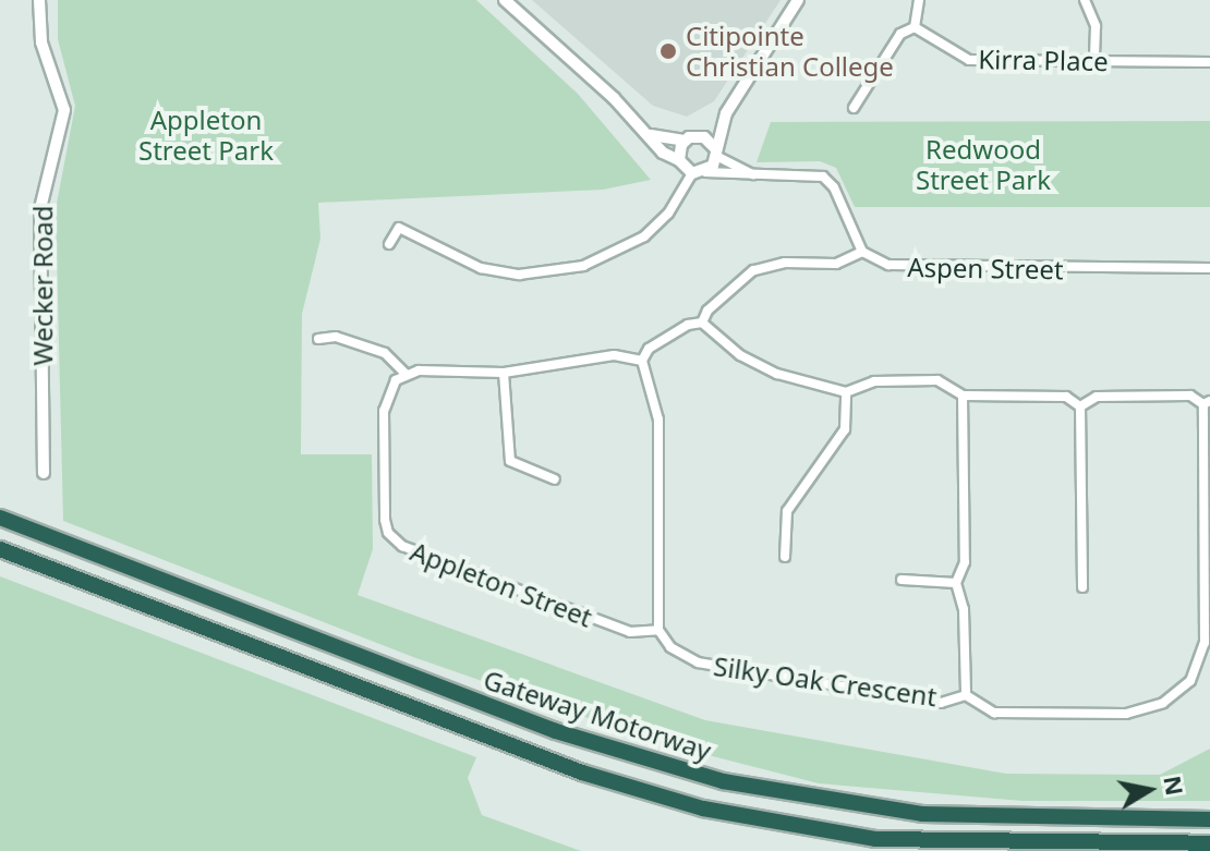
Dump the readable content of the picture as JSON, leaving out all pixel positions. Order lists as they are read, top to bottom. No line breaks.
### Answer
{"streets":{"highway":["Gateway Motorway"],"street":["Kirra Place","Aspen Street","Wecker Road","Appleton Street","Silky Oak Crescent"]},"crossings":[["Appleton Street","Silky Oak Crescent"]],"parks":["Appleton Street Park","Redwood Street Park"],"places":["Citipointe Christian College"],"north":"right"}
